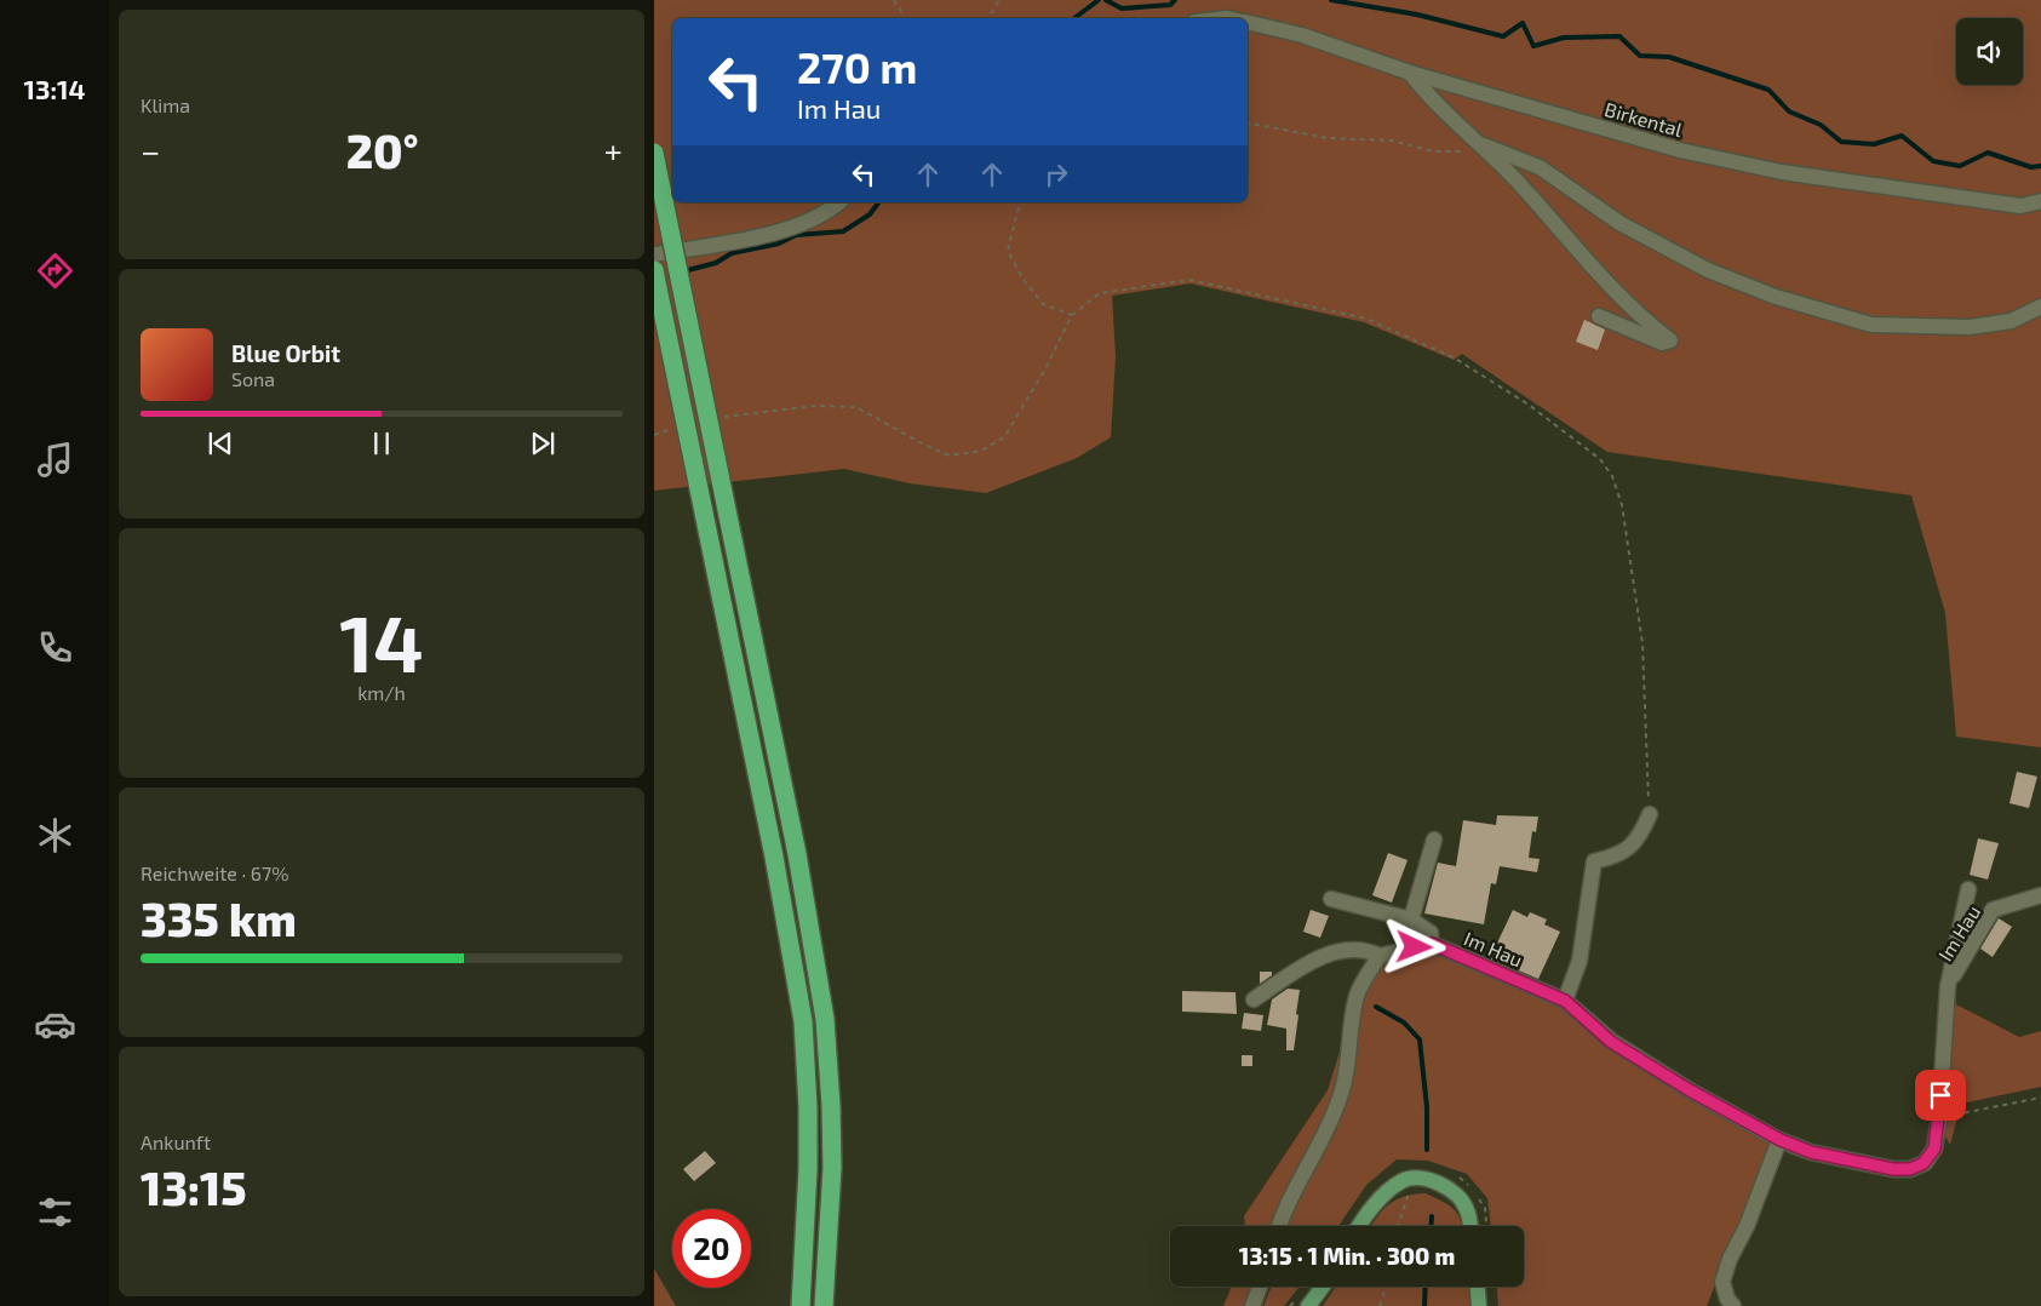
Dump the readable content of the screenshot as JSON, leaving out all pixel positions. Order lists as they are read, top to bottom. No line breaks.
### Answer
{"streets":{"lane":["Birkental","Im Hau"]},"page":{"tabs":"13:14","tile":["Klima",["14","km/h"],["Reichweite · 67%","335 km"],["Ankunft","13:15"]],"turn":["270 m","Im Hau"],"heat":["−","20°","+"],"song":["Blue Orbit","Sona"],"limit":"20","trip":"13:15 · 1 Min. · 300 m"}}
